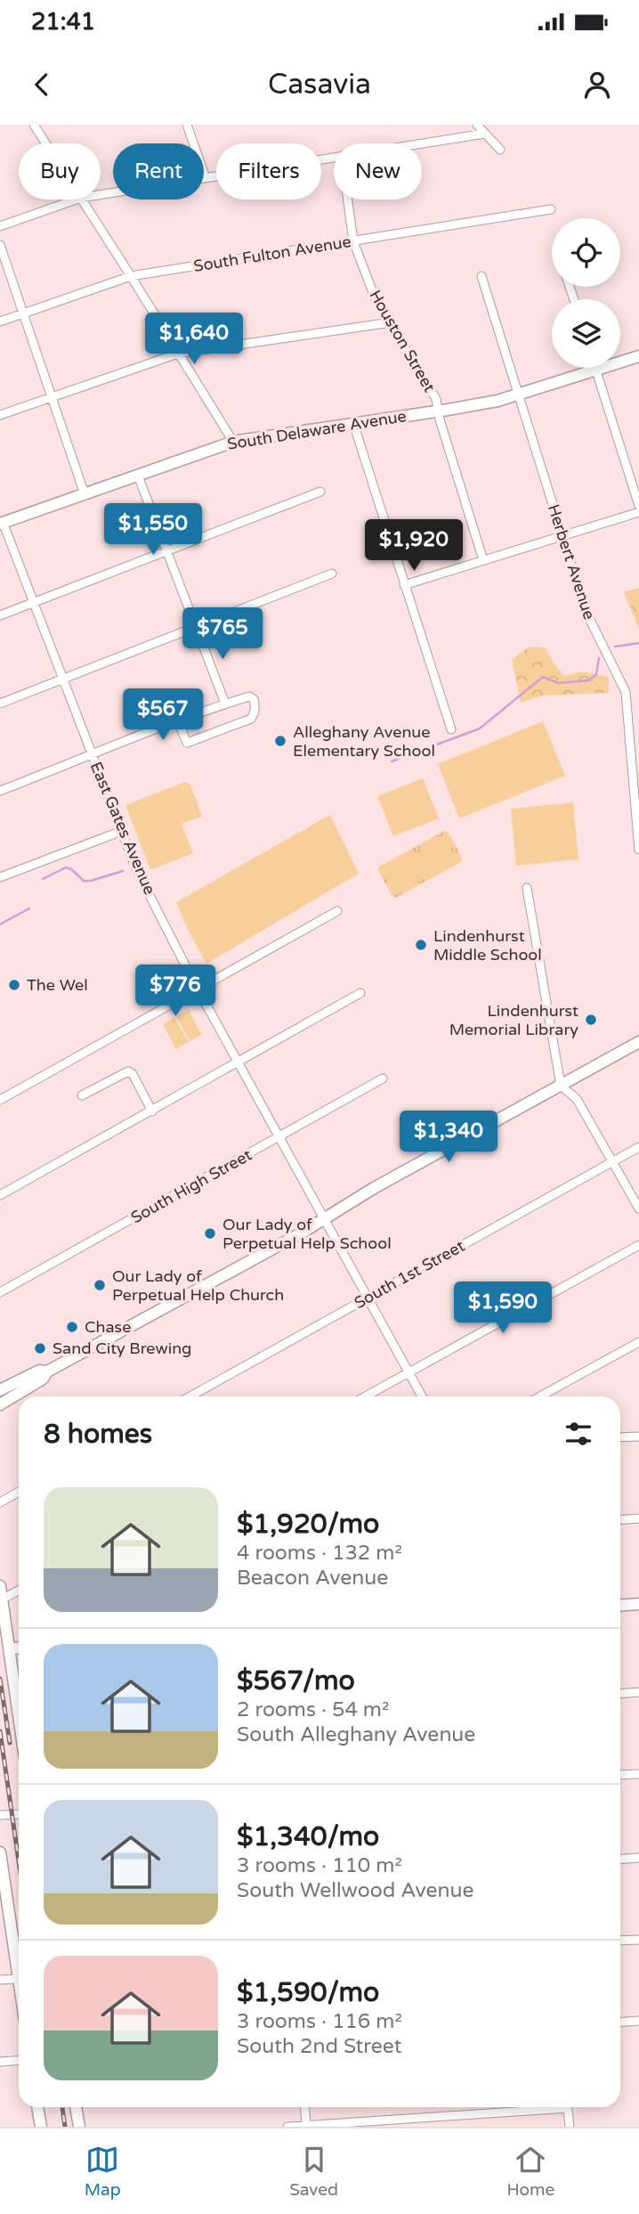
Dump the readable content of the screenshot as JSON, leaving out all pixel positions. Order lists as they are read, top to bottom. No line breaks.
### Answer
{"streets":{"main road":["South Delaware Avenue"],"street":["South Fulton Avenue","Houston Street","Herbert Avenue","East Gates Avenue","South High Street","South 1st Street"]},"crossings":[["South Fulton Avenue","Houston Street"],["Houston Street","South Delaware Avenue"],["South Delaware Avenue","Herbert Avenue"],["South Delaware Avenue","East Gates Avenue"],["East Gates Avenue","South High Street"],["East Gates Avenue","South 1st Street"]],"places":["Alleghany Avenue Elementary School","Lindenhurst Middle School","The Wel","Lindenhurst Memorial Library","Our Lady of Perpetual Help School","Our Lady of Perpetual Help Church","Chase","Sand City Brewing"],"page":{"status":"21:41","header":"Casavia","chip":["Buy","Rent","Filters","New"],"price":["$1,640","$1,550","$1,920","$765","$567","$776","$1,340","$1,590"],"heading":"8 homes","list":[{"name":"$1,920/mo","note":"4 rooms · 132 m² · Beacon Avenue"},{"name":"$567/mo","note":"2 rooms · 54 m² · South Alleghany Avenue"},{"name":"$1,340/mo","note":"3 rooms · 110 m² · South Wellwood Avenue"},{"name":"$1,590/mo","note":"3 rooms · 116 m² · South 2nd Street"}],"tabs":["Map","Saved","Home"]}}
